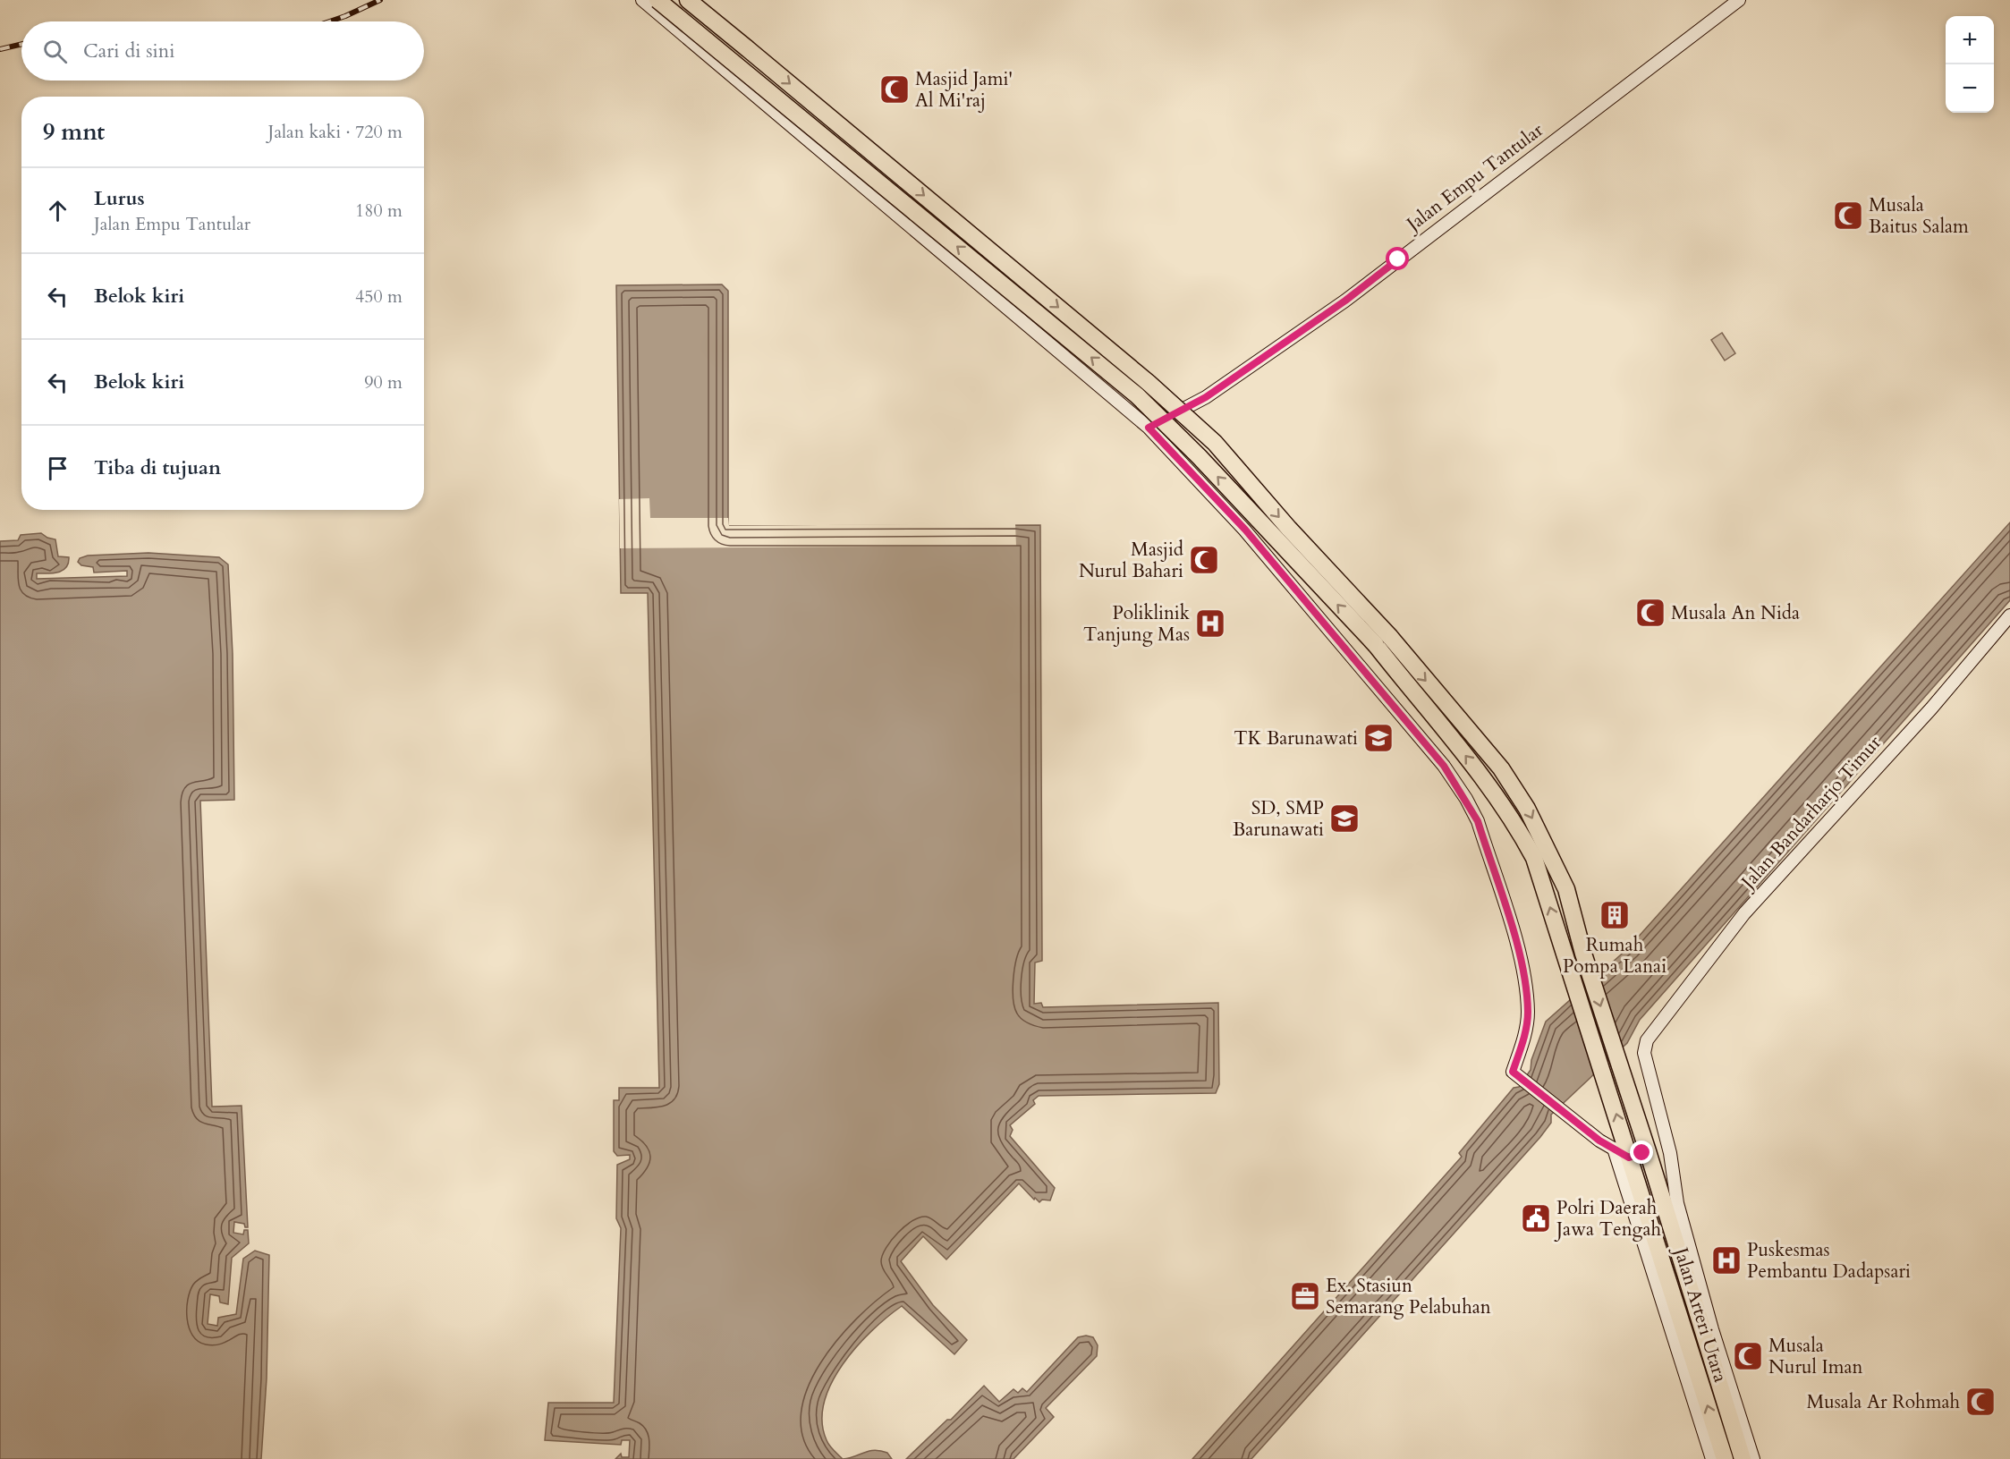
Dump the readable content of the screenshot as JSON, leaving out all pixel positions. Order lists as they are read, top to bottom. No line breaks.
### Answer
{"streets":{"highway":["Jalan Arteri Utara"],"street":["Jalan Empu Tantular","Jalan Bandarharjo Timur"]},"crossings":[["Jalan Bandarharjo Timur","Jalan Arteri Utara"]],"places":{"mosque":["Masjid Jami' Al Mi'raj","Musala Baitus Salam","Masjid Nurul Bahari","Musala An Nida","Musala Nurul Iman","Musala Ar Rohmah"],"hospital":["Poliklinik Tanjung Mas","Puskesmas Pembantu Dadapsari"],"school or university":["TK Barunawati","SD, SMP Barunawati"],"building":["Rumah Pompa Lanai"],"public building":["Polri Daerah Jawa Tengah"],"office":["Ex. Stasiun Semarang Pelabuhan"]},"page":{"map_buttons":["+","−"],"search":"Cari di sini","heading":["9 mnt","Jalan kaki · 720 m"],"list":[["Lurus","Jalan Empu Tantular","180 m"],["Belok kiri","450 m"],["Belok kiri","90 m"],"Tiba di tujuan"]}}
